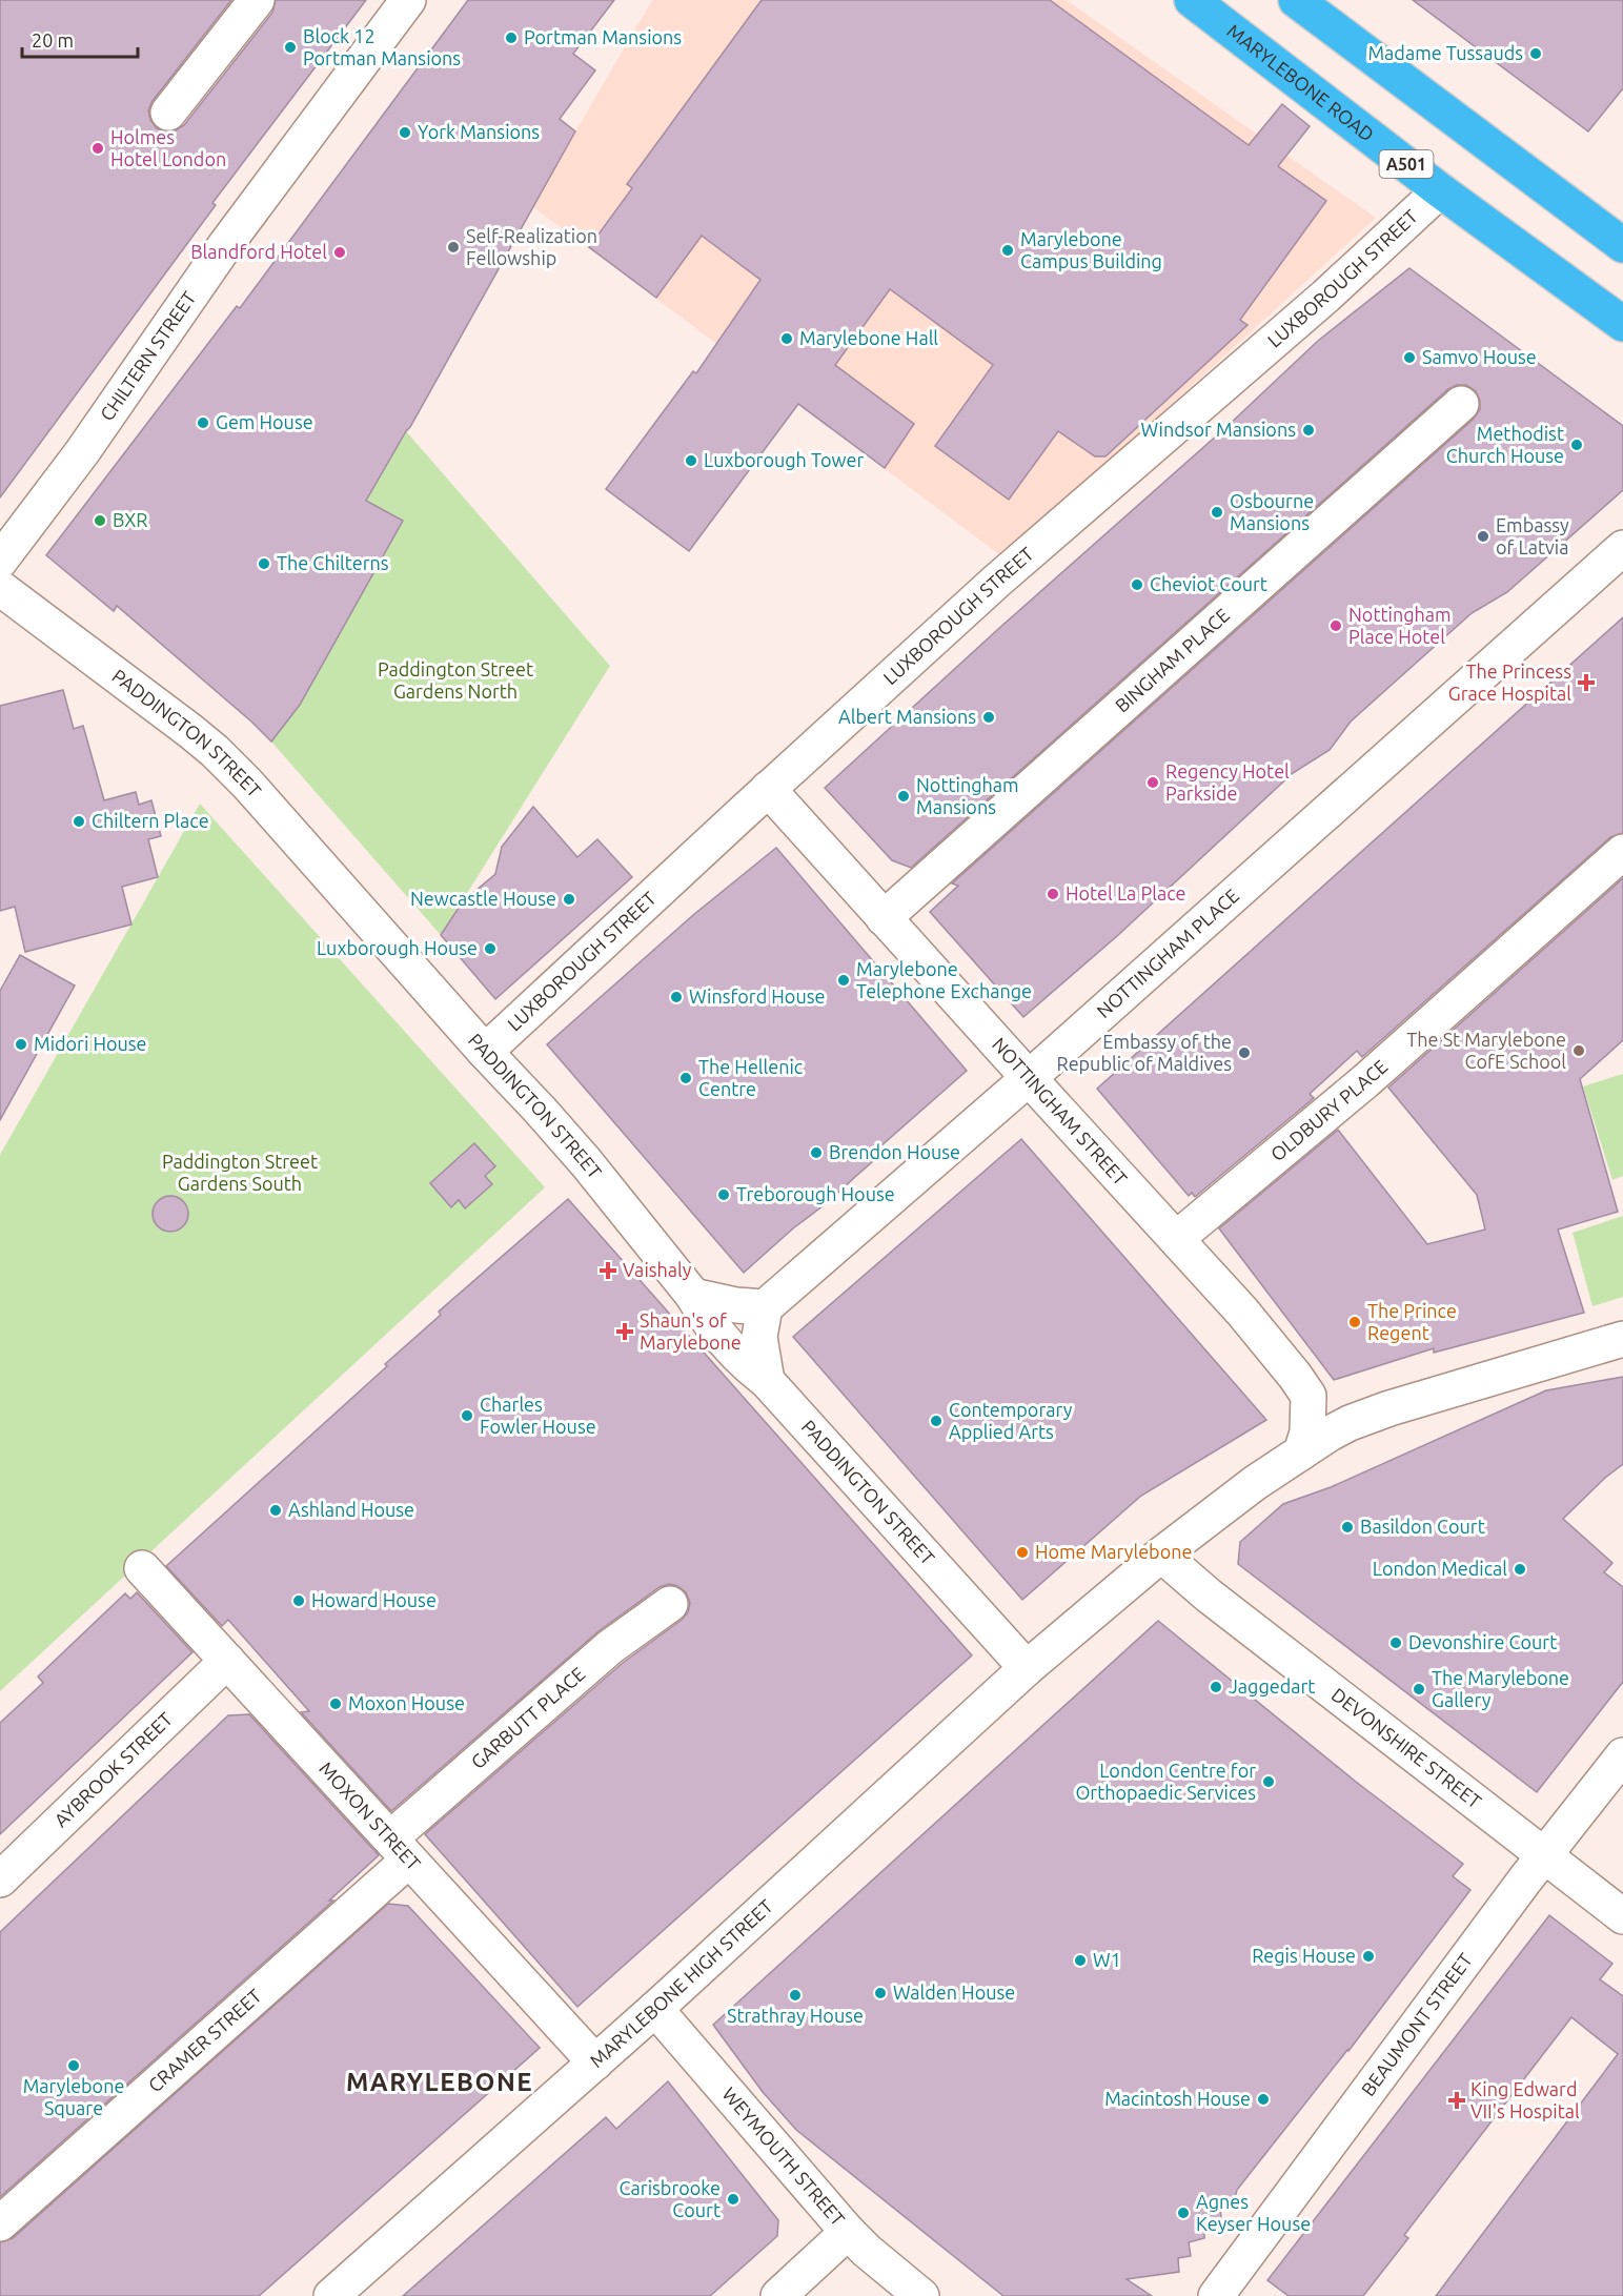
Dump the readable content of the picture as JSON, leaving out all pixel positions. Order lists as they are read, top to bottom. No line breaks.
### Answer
{"streets":{"highway":["MARYLEBONE ROAD","A501"],"street":["LUXBOROUGH STREET","CHILTERN STREET","BINGHAM PLACE","PADDINGTON STREET","NOTTINGHAM PLACE","OLDBURY PLACE","NOTTINGHAM STREET","GARBUTT PLACE","DEVONSHIRE STREET","AYBROOK STREET","MOXON STREET","MARYLEBONE HIGH STREET","BEAUMONT STREET","CRAMER STREET","WEYMOUTH STREET"]},"crossings":[["MARYLEBONE ROAD","LUXBOROUGH STREET"],["LUXBOROUGH STREET","PADDINGTON STREET"],["LUXBOROUGH STREET","NOTTINGHAM STREET"],["BINGHAM PLACE","NOTTINGHAM STREET"],["PADDINGTON STREET","MARYLEBONE HIGH STREET"],["NOTTINGHAM PLACE","NOTTINGHAM STREET"],["OLDBURY PLACE","NOTTINGHAM STREET"],["NOTTINGHAM STREET","MARYLEBONE HIGH STREET"],["GARBUTT PLACE","MOXON STREET"],["GARBUTT PLACE","CRAMER STREET"],["DEVONSHIRE STREET","MARYLEBONE HIGH STREET"],["DEVONSHIRE STREET","BEAUMONT STREET"],["AYBROOK STREET","MOXON STREET"],["MOXON STREET","MARYLEBONE HIGH STREET"],["MOXON STREET","CRAMER STREET"],["MARYLEBONE HIGH STREET","WEYMOUTH STREET"]],"districts":["MARYLEBONE"],"parks":["Paddington Street Gardens North","Paddington Street Gardens South"],"places":{"other":["Portman Mansions","Block 12 Portman Mansions","Madame Tussauds","York Mansions","Holmes Hotel London","Self-Realization Fellowship","Marylebone Campus Building","Blandford Hotel","Marylebone Hall","Samvo House","Gem House","Windsor Mansions","Methodist Church House","Luxborough Tower","Osbourne Mansions","BXR","Embassy of Latvia","The Chilterns","Cheviot Court","Nottingham Place Hotel","Albert Mansions","Regency Hotel Parkside","Nottingham Mansions","Chiltern Place","Hotel La Place","Newcastle House","Luxborough House","Marylebone Telephone Exchange","Winsford House","Midori House","The St Marylebone CofE School","Embassy of the Republic of Maldives","The Hellenic Centre","Brendon House","Treborough House","The Prince Regent","Charles Fowler House","Contemporary Applied Arts","Ashland House","Basildon Court","Home Marylebone","London Medical","Howard House","Devonshire Court","Jaggedart","The Marylebone Gallery","Moxon House","London Centre for Orthopaedic Services","Regis House","W1","Walden House","Strathray House","Marylebone Square","Macintosh House","Carisbrooke Court","Agnes Keyser House"],"health":["The Princess Grace Hospital","Vaishaly","Shaun's of Marylebone","King Edward VII's Hospital"]},"scale_bar":"20 m"}
